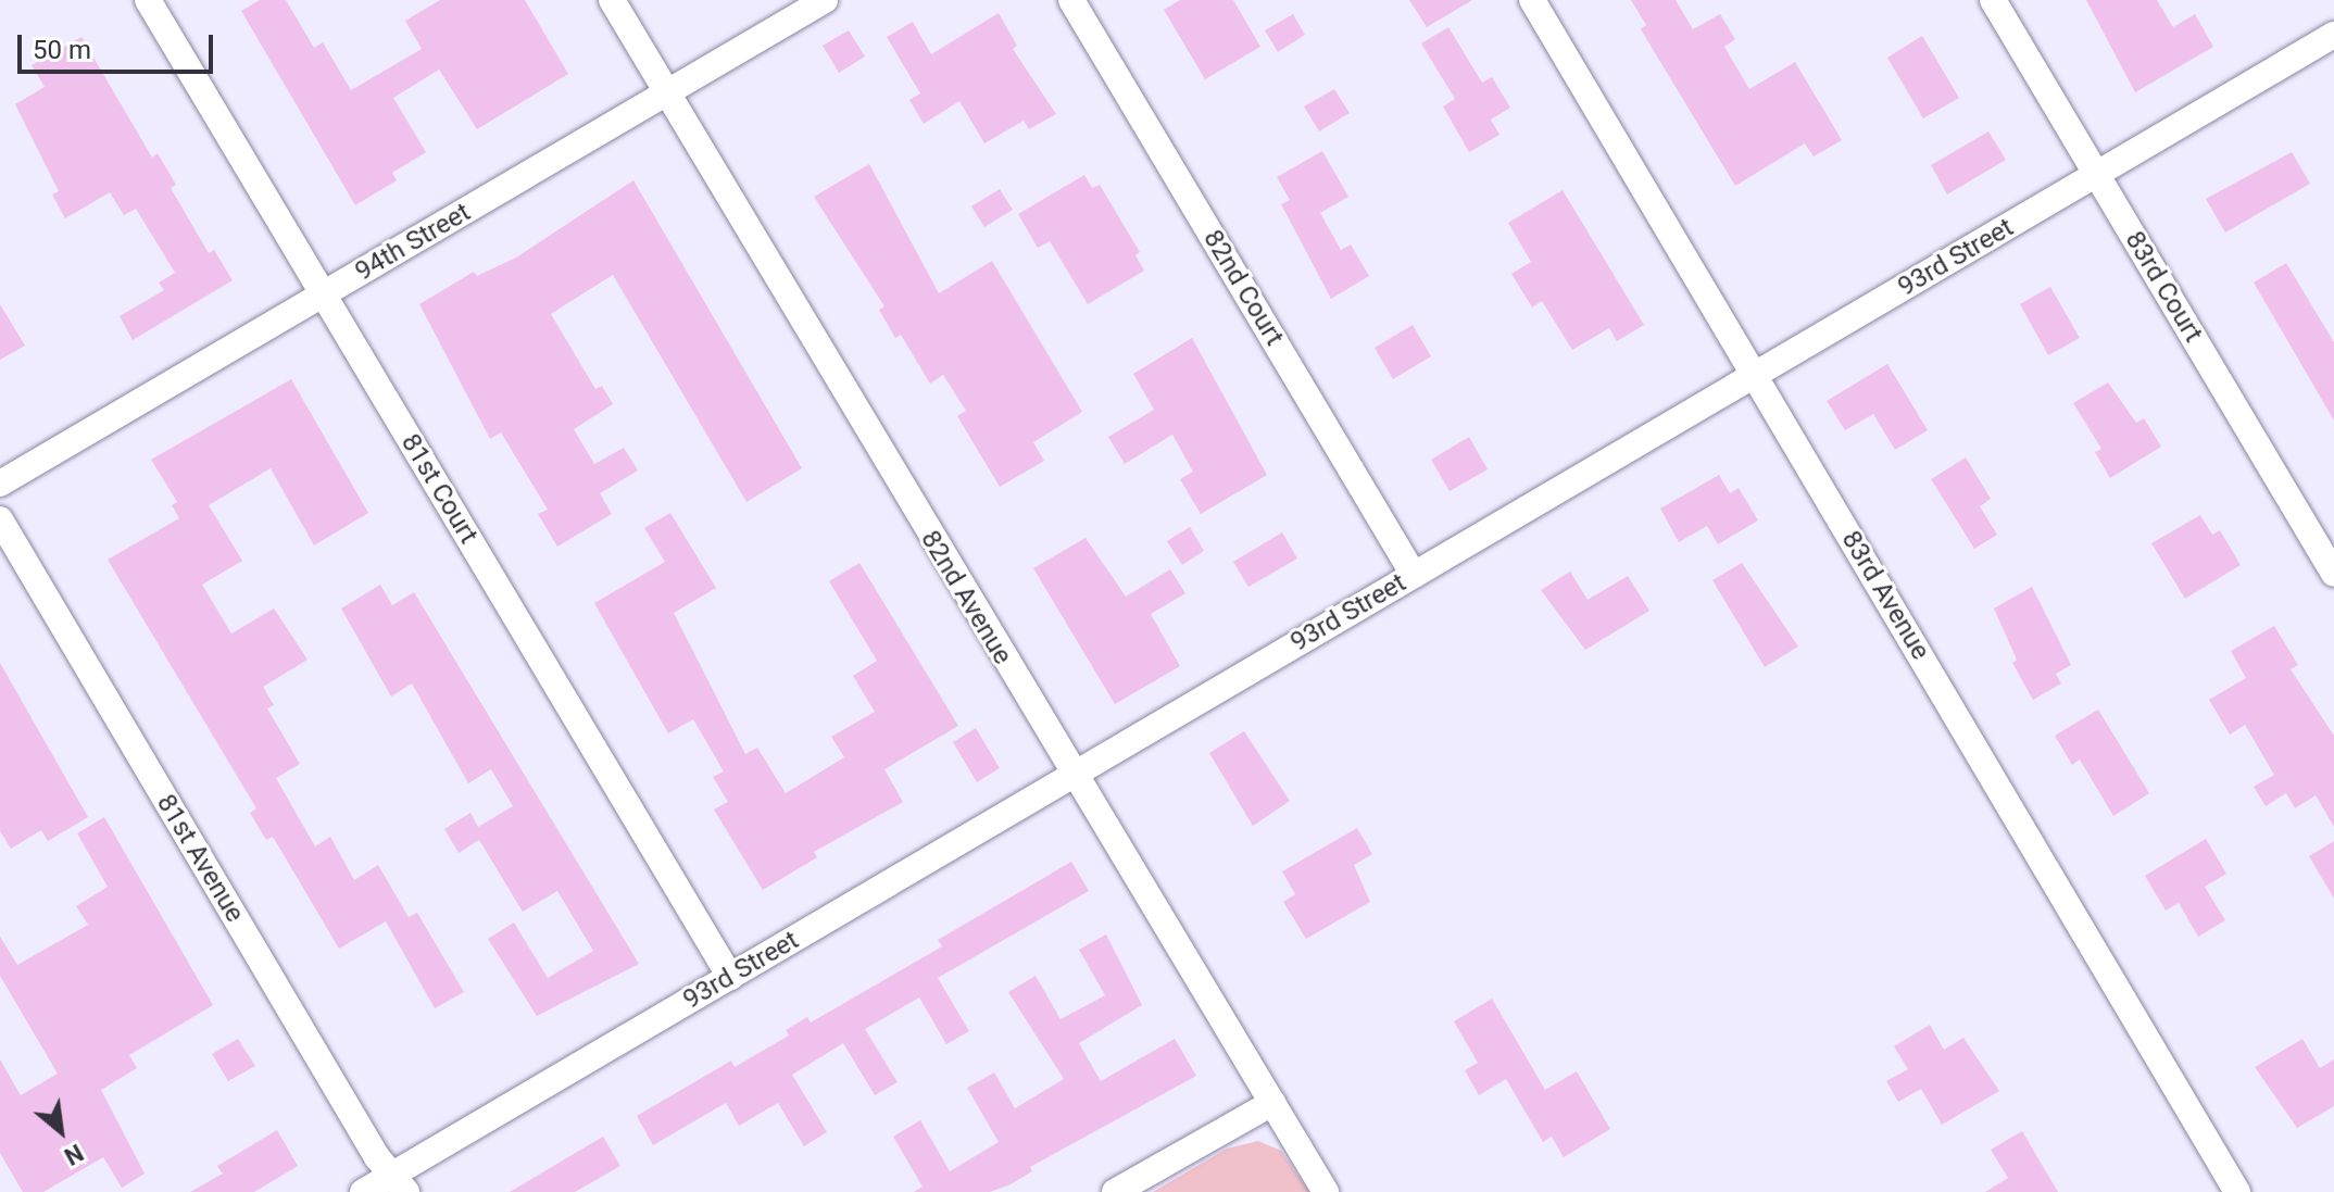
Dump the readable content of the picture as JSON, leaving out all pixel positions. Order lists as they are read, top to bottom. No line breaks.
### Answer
{"streets":{"street":["94th Street","93rd Street","83rd Court","82nd Court","81st Court","83rd Avenue","82nd Avenue","81st Avenue"]},"crossings":[["94th Street","81st Court"],["94th Street","82nd Avenue"],["93rd Street","83rd Court"],["93rd Street","82nd Court"],["93rd Street","81st Court"],["93rd Street","83rd Avenue"],["93rd Street","82nd Avenue"],["93rd Street","81st Avenue"]],"scale_bar":"50 m","north":"bottom right"}
